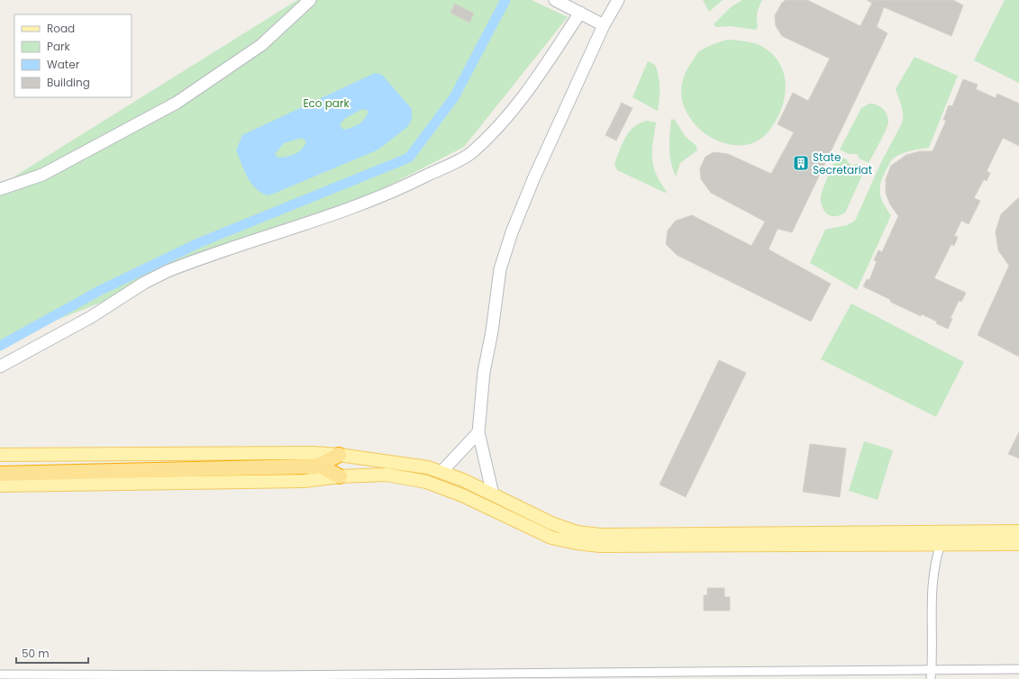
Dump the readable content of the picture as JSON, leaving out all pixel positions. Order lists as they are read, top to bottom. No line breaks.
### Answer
{"parks":["Eco park"],"places":{"building":["State Secretariat"]},"legend":["Road","Park","Water","Building"],"scale_bar":"50 m"}
